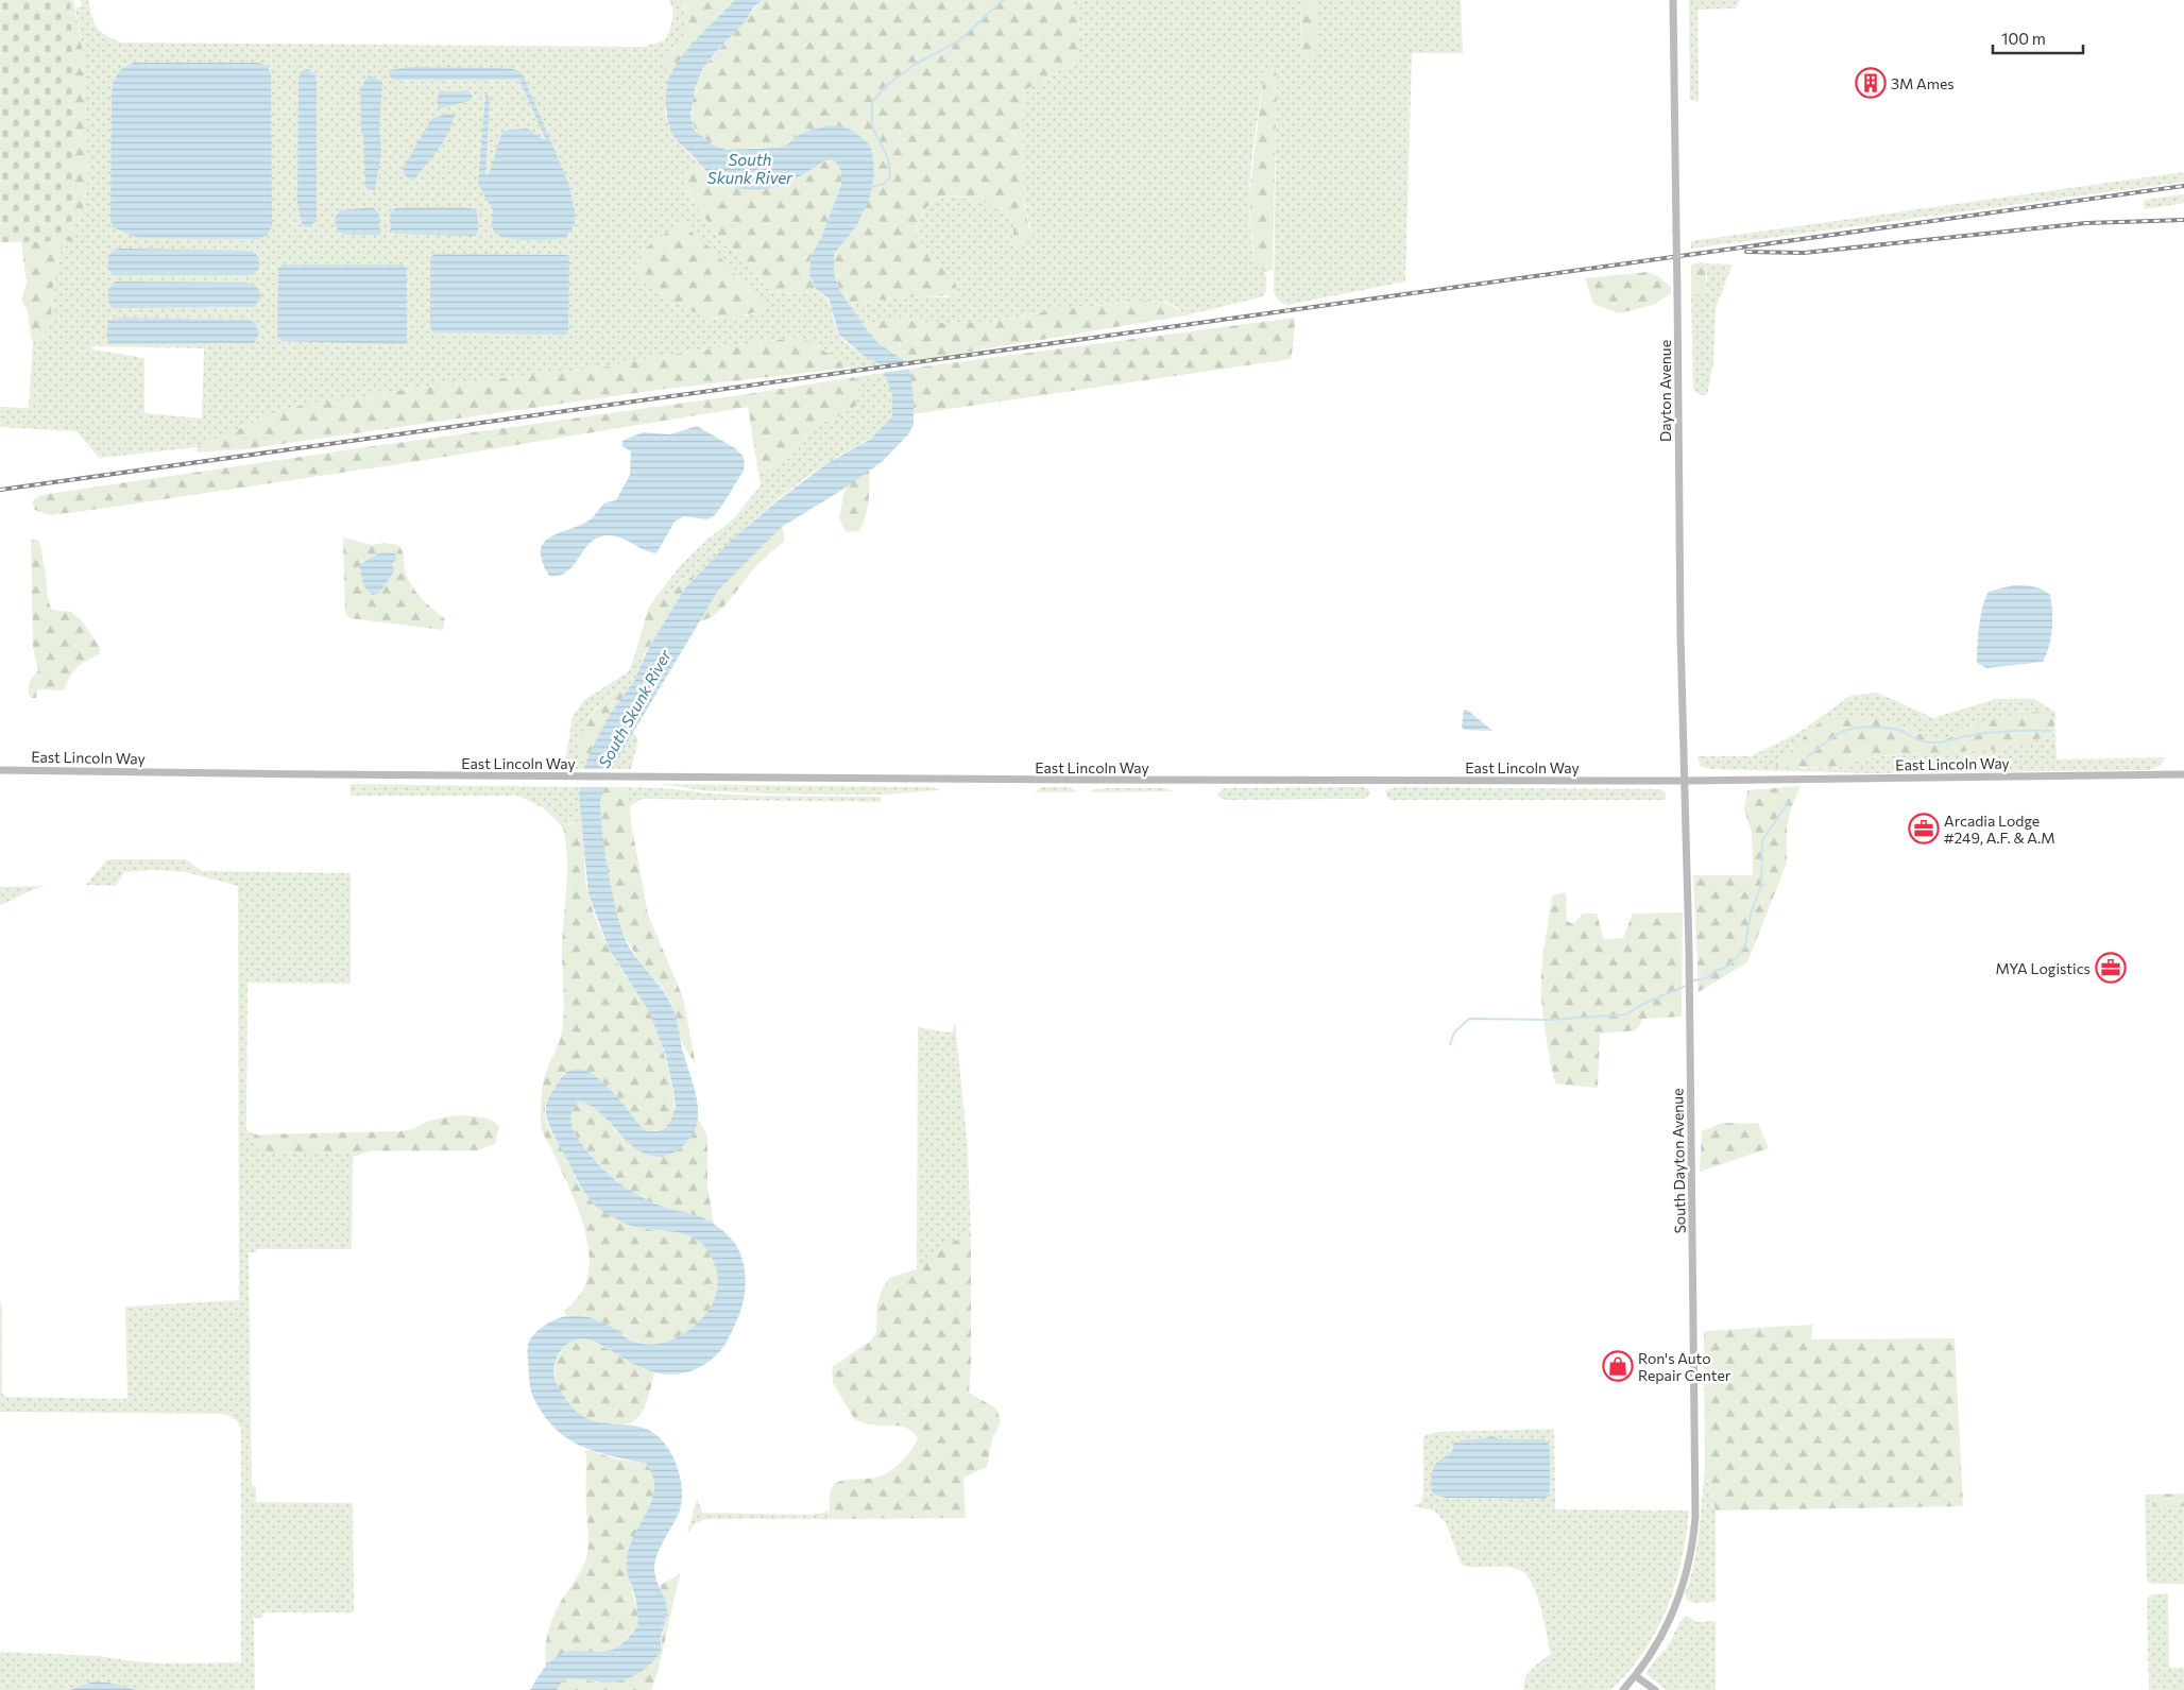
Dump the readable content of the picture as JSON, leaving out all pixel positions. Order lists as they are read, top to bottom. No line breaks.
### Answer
{"streets":{"main road":["Dayton Avenue","East Lincoln Way","South Dayton Avenue"]},"crossings":[["Dayton Avenue","East Lincoln Way"],["Dayton Avenue","South Dayton Avenue"],["East Lincoln Way","South Dayton Avenue"]],"water":["South Skunk River"],"places":{"building":["3M Ames"],"office":["Arcadia Lodge #249, A.F. & A.M","MYA Logistics"],"shop":["Ron's Auto Repair Center"]},"scale_bar":"100 m"}
